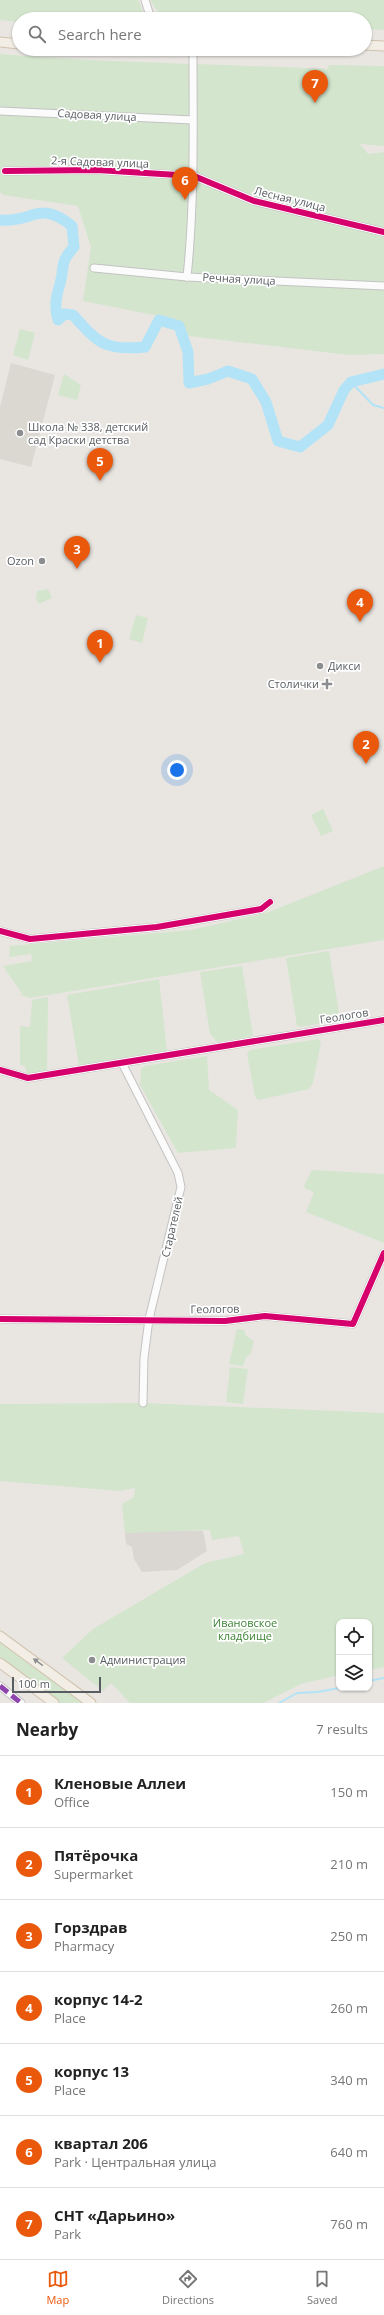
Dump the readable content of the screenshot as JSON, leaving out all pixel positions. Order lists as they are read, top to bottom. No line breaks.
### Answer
{"streets":{"street":["Садовая улица","2-я Садовая улица","Лесная улица","Речная улица","Геологов","Старателей"]},"crossings":[["2-я Садовая улица","Лесная улица"],["Геологов","Старателей"]],"parks":["Ивановское кладбище"],"places":{"other":["Школа № 338, детский сад Краски детства","Ozon","Дикси","Администрация"],"health":["Столички"]},"scale_bar":"100 m","page":{"search":"Search here","pins":["7","6","5","3","4","1","2"],"scale":"100 m","heading":["Nearby","7 results"],"list":[{"mark":"1","name":"Кленовые Аллеи","note":"Office","value":"150 m"},{"mark":"2","name":"Пятёрочка","note":"Supermarket","value":"210 m"},{"mark":"3","name":"Горздрав","note":"Pharmacy","value":"250 m"},{"mark":"4","name":"корпус 14-2","note":"Place","value":"260 m"},{"mark":"5","name":"корпус 13","note":"Place","value":"340 m"},{"mark":"6","name":"квартал 206","note":"Park · Центральная улица","value":"640 m"},{"mark":"7","name":"СНТ «Дарьино»","note":"Park","value":"760 m"}],"nav":["Map","Directions","Saved"]}}
